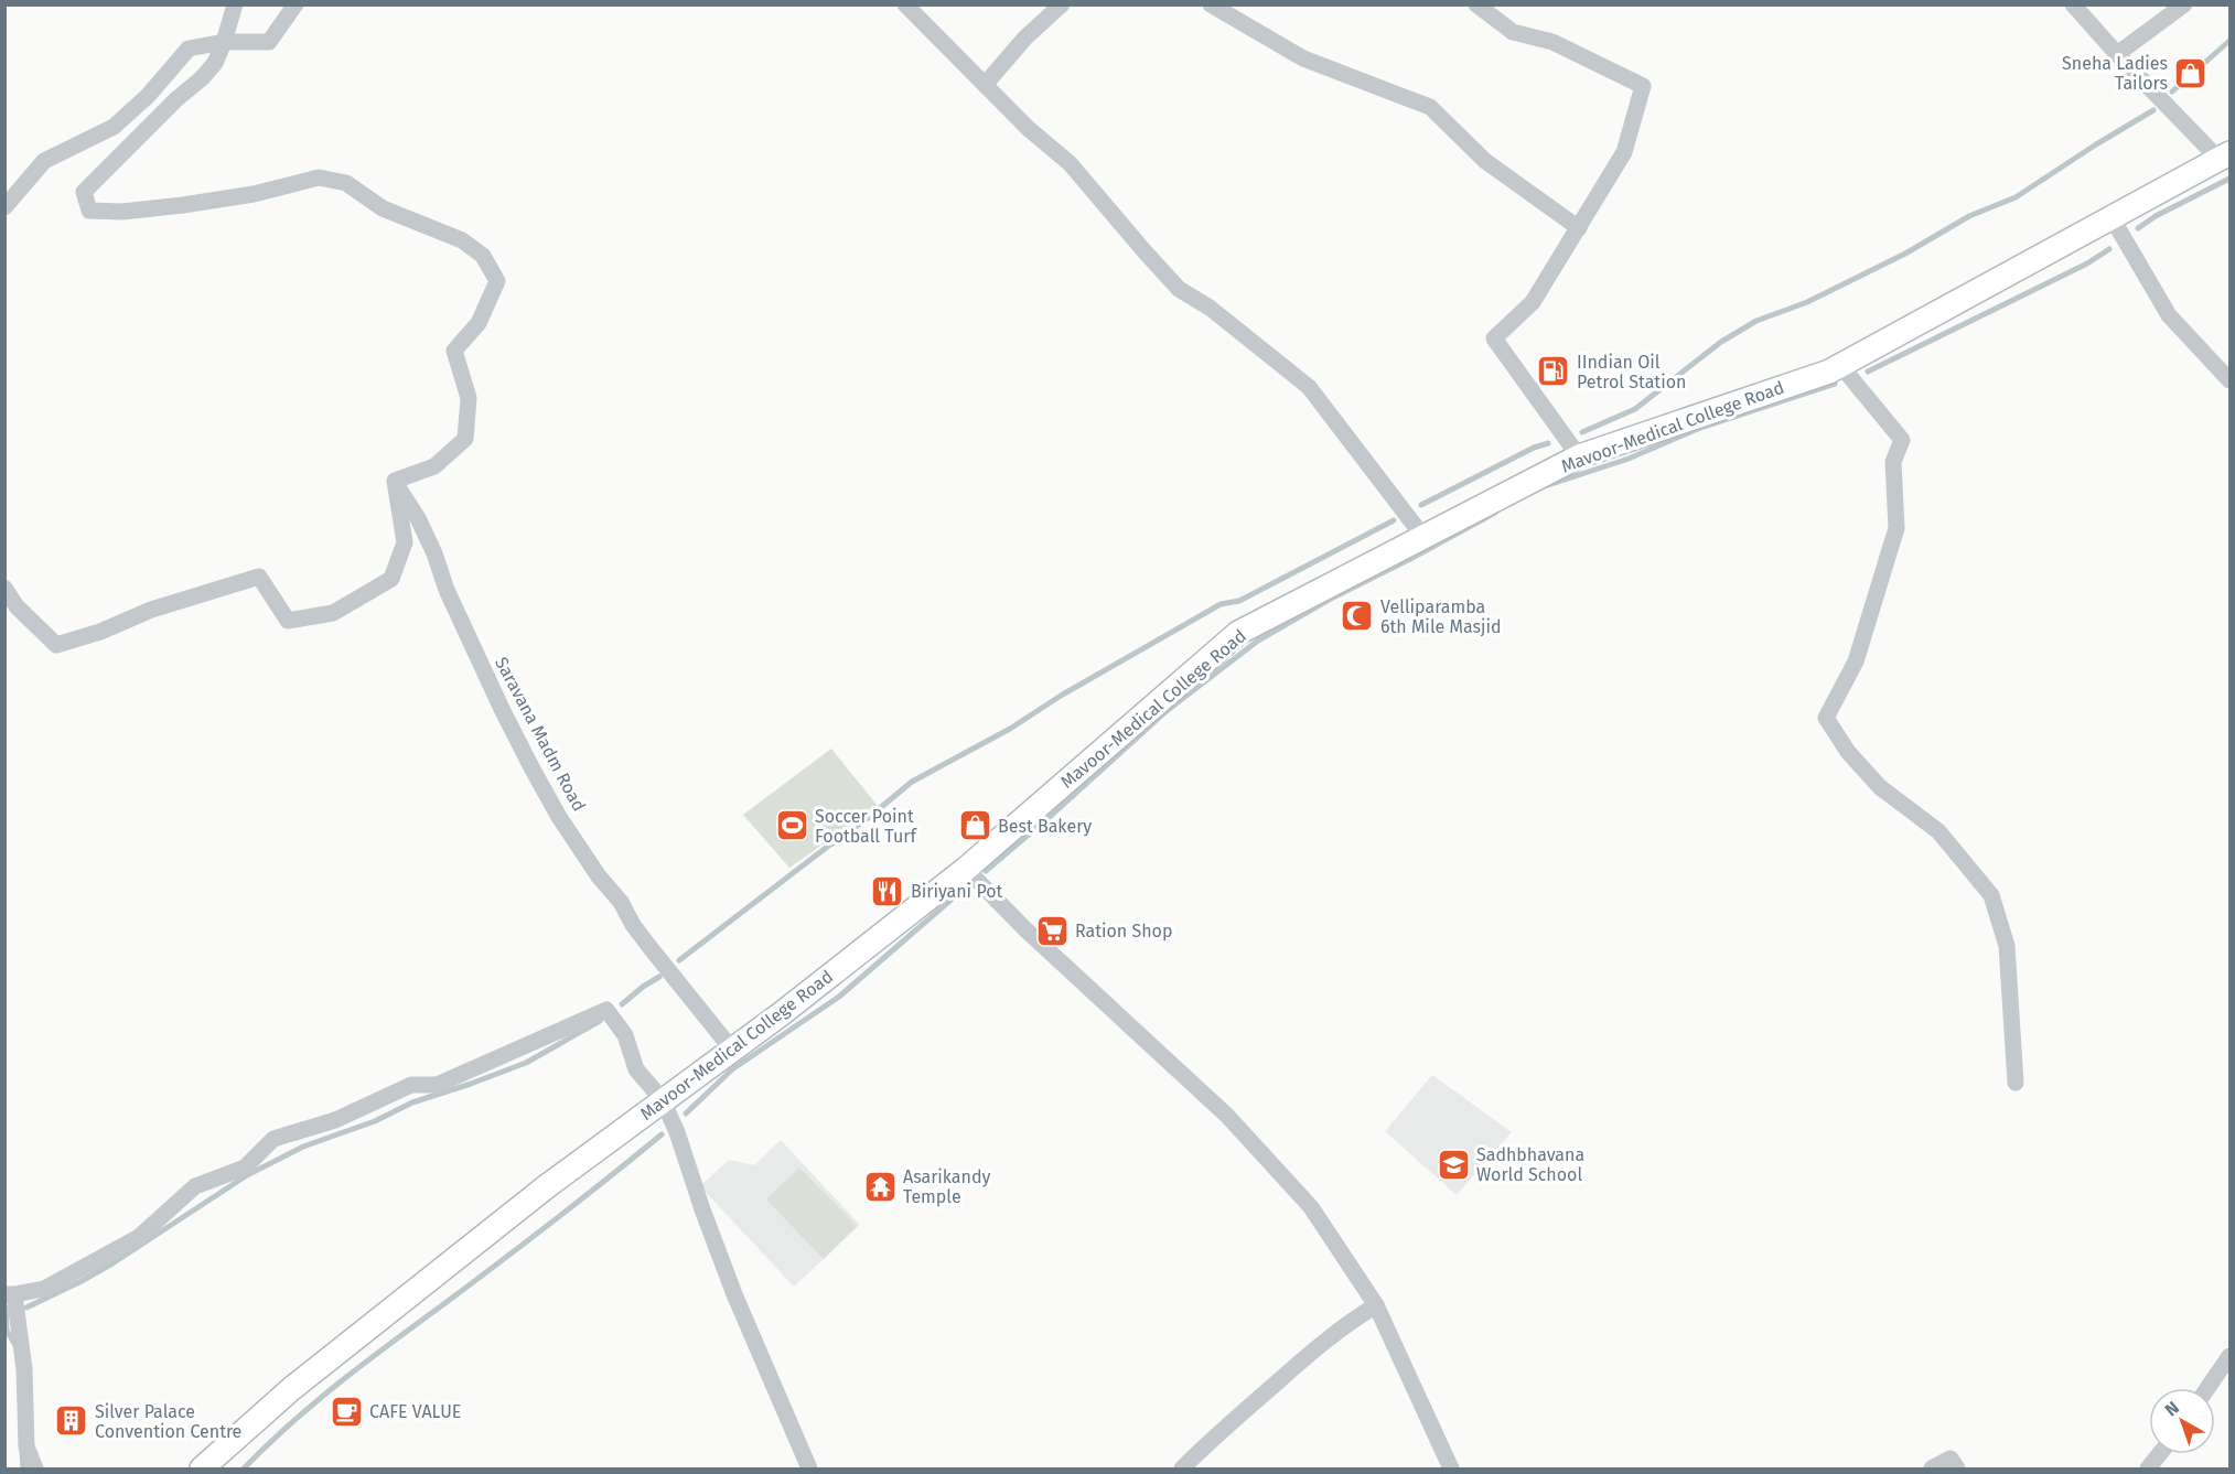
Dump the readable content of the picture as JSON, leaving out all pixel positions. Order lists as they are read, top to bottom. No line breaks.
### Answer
{"streets":{"main road":["Mavoor-Medical College Road"],"street":["Saravana Madm Road"]},"crossings":[["Mavoor-Medical College Road","Saravana Madm Road"]],"places":{"shop":["Sneha Ladies Tailors","Best Bakery"],"fuel station":["IIndian Oil Petrol Station"],"mosque":["Velliparamba 6th Mile Masjid"],"sports":["Soccer Point Football Turf"],"restaurant":["Biriyani Pot"],"supermarket":["Ration Shop"],"school or university":["Sadhbhavana World School"],"temple":["Asarikandy Temple"],"cafe":["CAFE VALUE"],"building":["Silver Palace Convention Centre"]},"north":"top left"}
